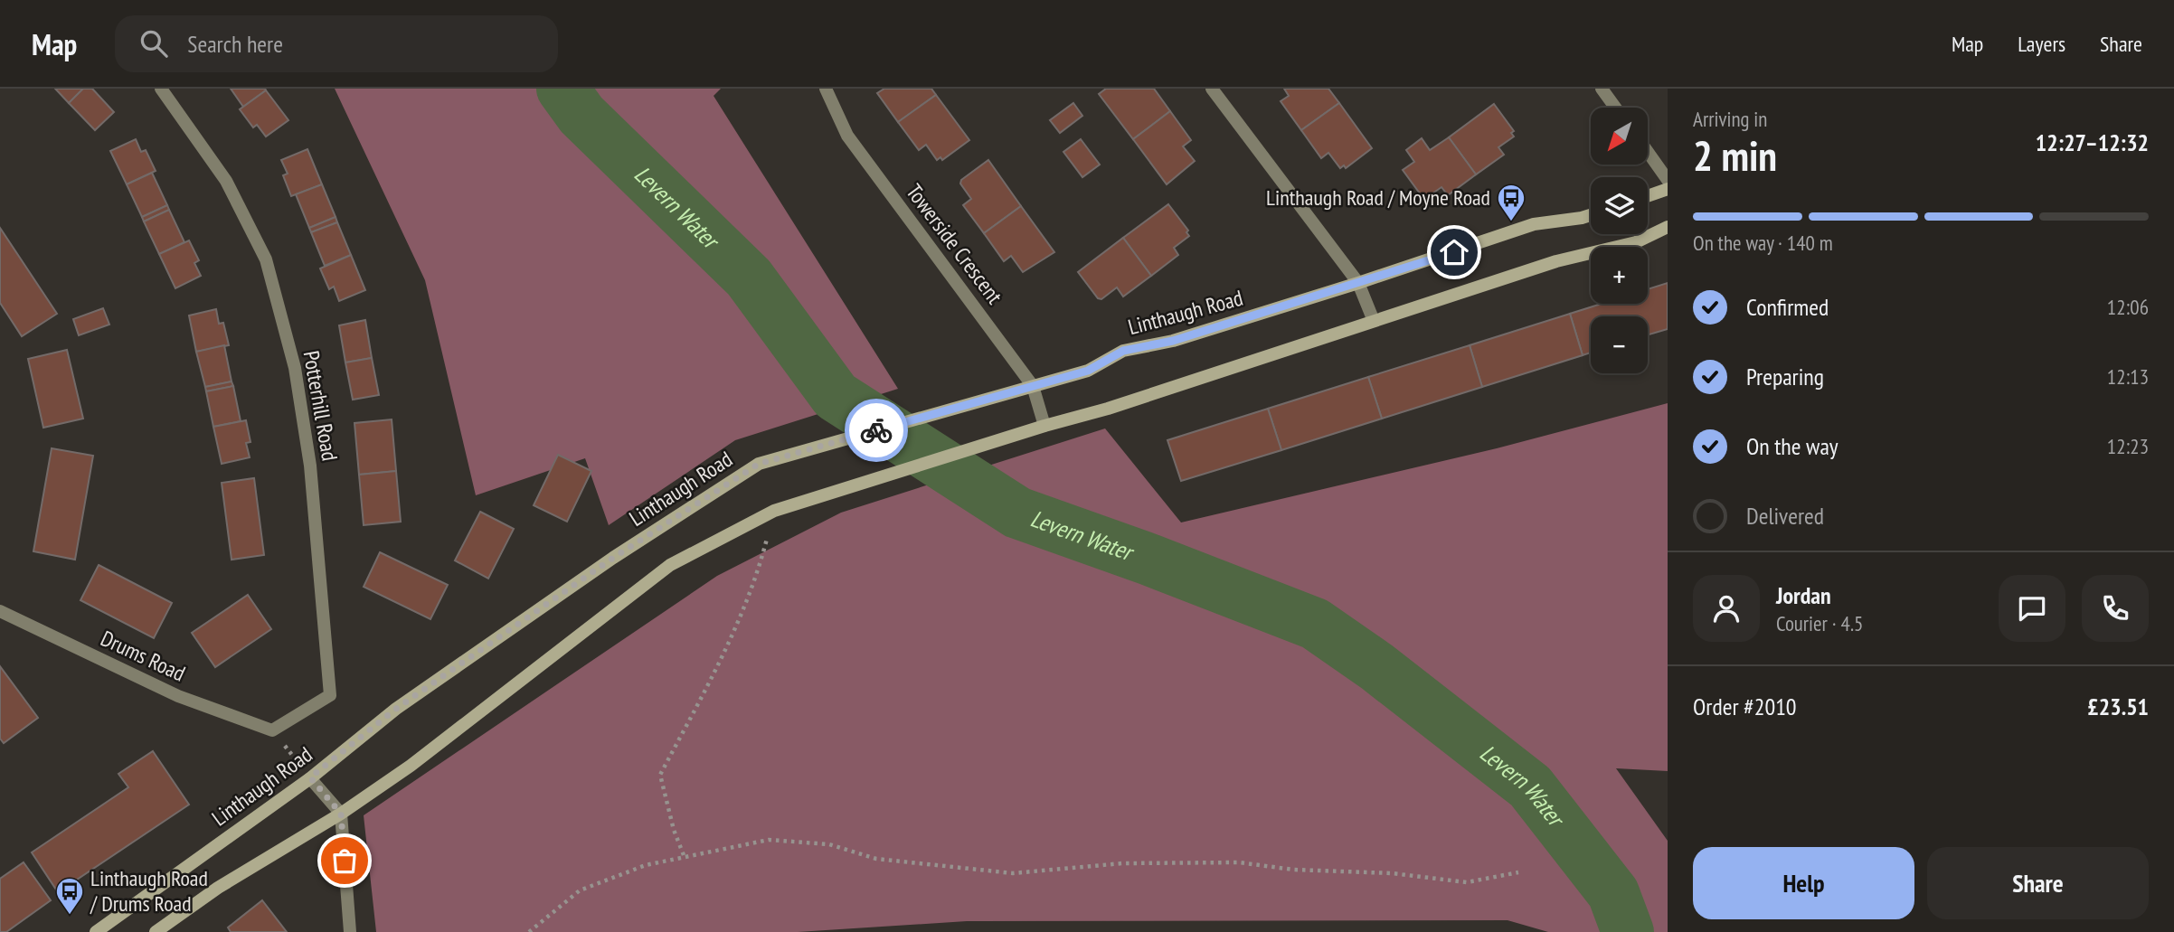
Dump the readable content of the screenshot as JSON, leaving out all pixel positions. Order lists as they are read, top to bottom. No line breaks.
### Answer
{"streets":{"street":["Towerside Crescent","Linthaugh Road","Potterhill Road","Drums Road"]},"crossings":[["Towerside Crescent","Linthaugh Road"],["Potterhill Road","Drums Road"]],"water":["Levern Water"],"places":{"bus stop":["Linthaugh Road / Moyne Road","Linthaugh Road / Drums Road"]},"north":"bottom left","page":{"header":"Map","search":"Search here","nav":["Map","Layers","Share"],"heading":["2 min","Arriving in","12:27–12:32"],"panel":["Jordan","Courier · 4.5","Order #2010","£23.51"],"map_buttons":["+","−"],"bar":"On the way · 140 m","list":[["Confirmed","12:06"],["Preparing","12:13"],["On the way","12:23"],"Delivered"],"buttons":["Help","Share"]}}
